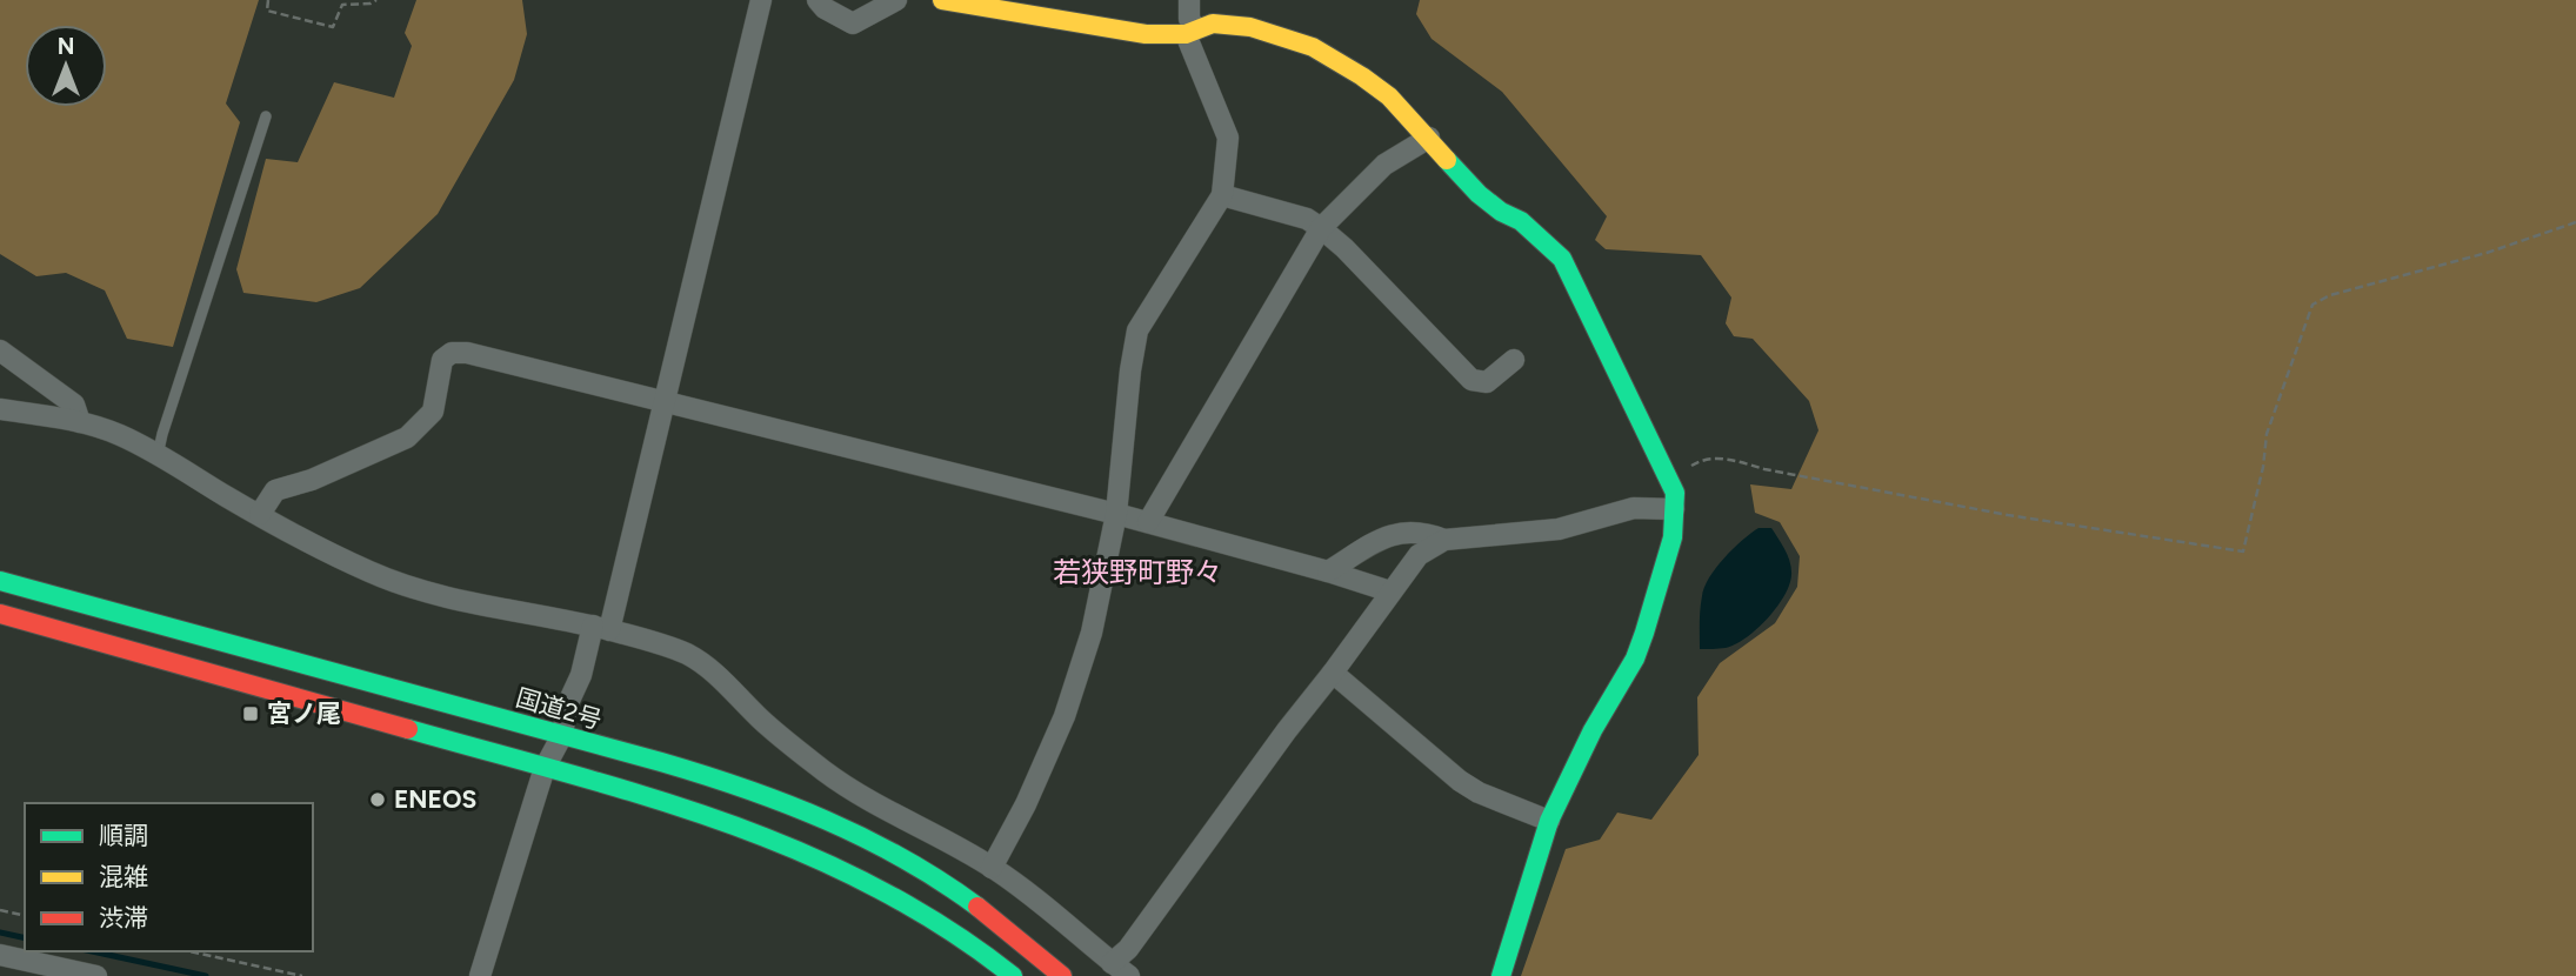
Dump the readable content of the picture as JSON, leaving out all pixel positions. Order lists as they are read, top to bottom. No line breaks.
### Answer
{"streets":{"main road":["国道2号"]},"districts":["若狭野町野々"],"places":{"transit":["宮ノ尾"],"other":["ENEOS"]},"legend":["順調","混雑","渋滞"],"north":"top"}
